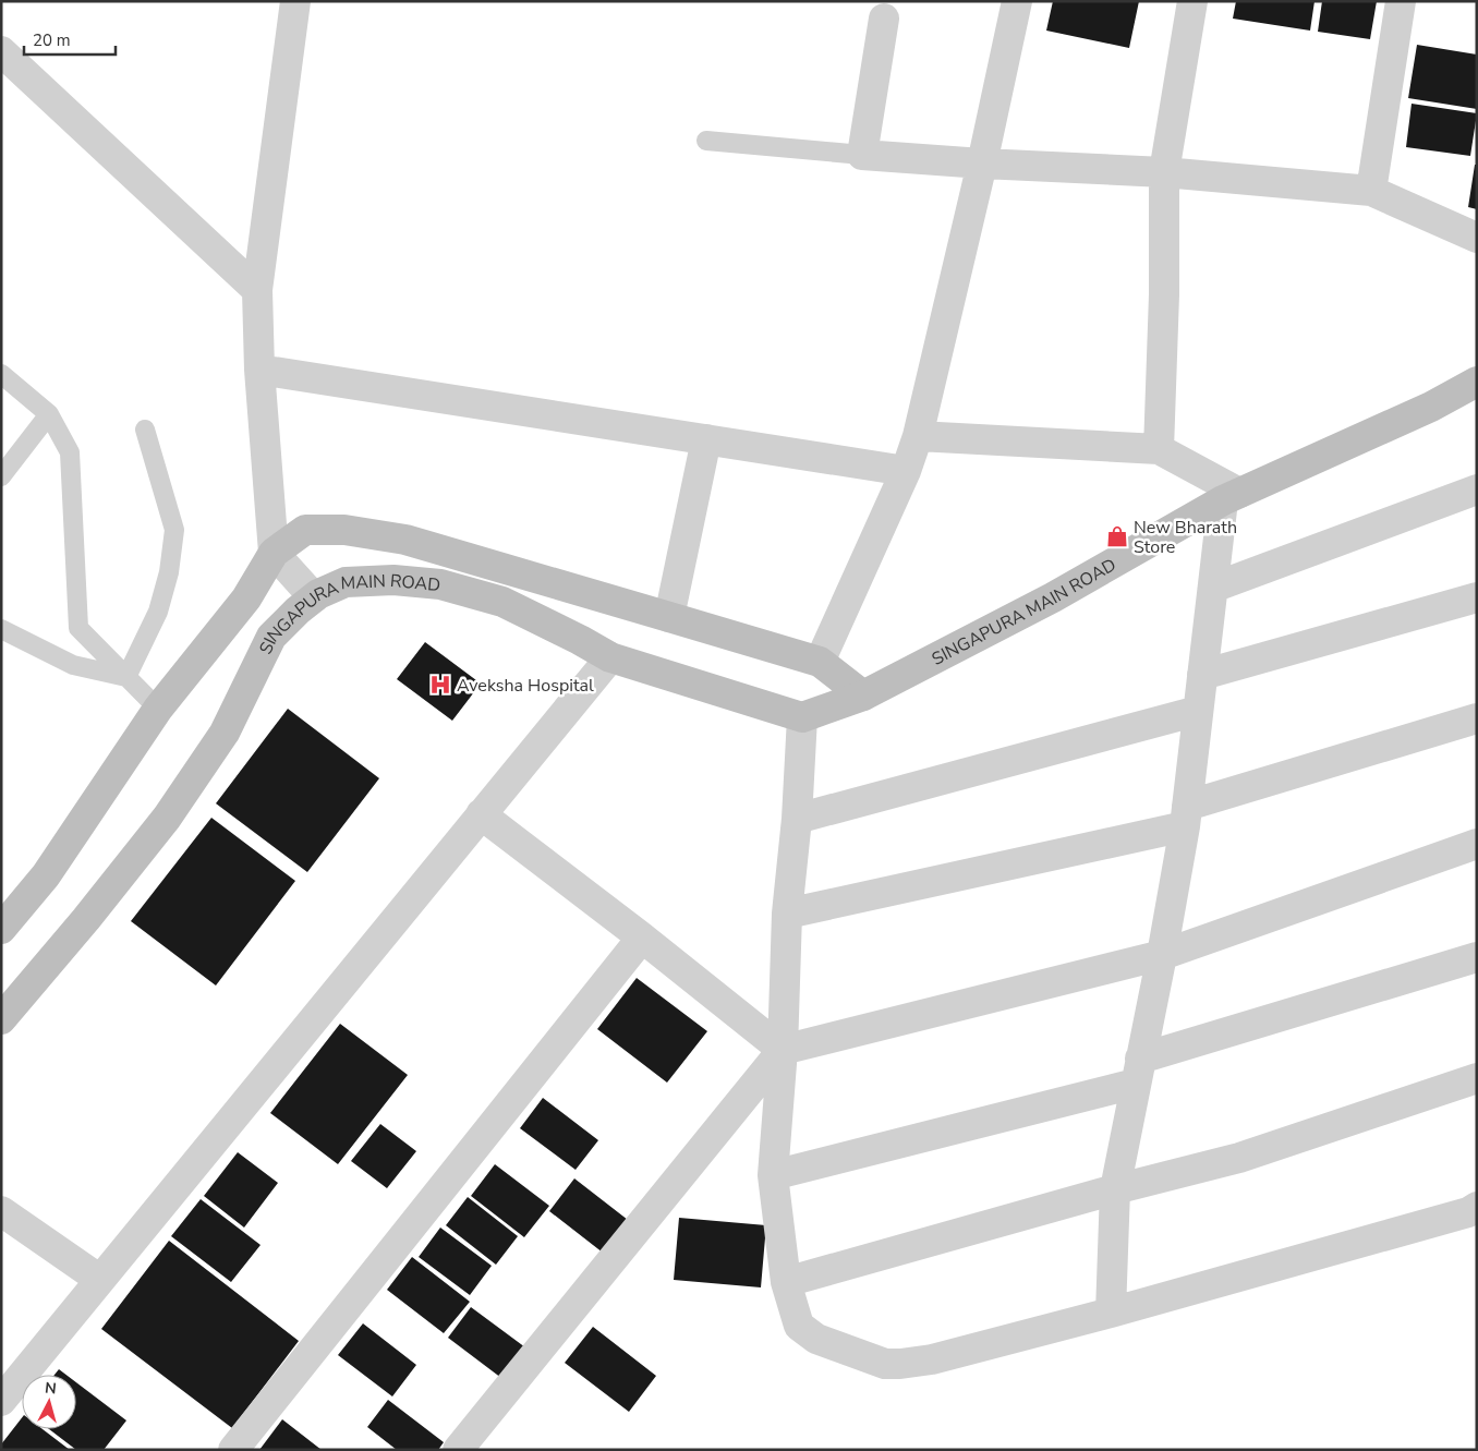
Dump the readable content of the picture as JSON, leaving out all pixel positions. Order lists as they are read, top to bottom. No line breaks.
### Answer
{"streets":{"street":["SINGAPURA MAIN ROAD"]},"places":{"shop":["New Bharath Store"],"hospital":["Aveksha Hospital"]},"scale_bar":"20 m","north":"top"}
